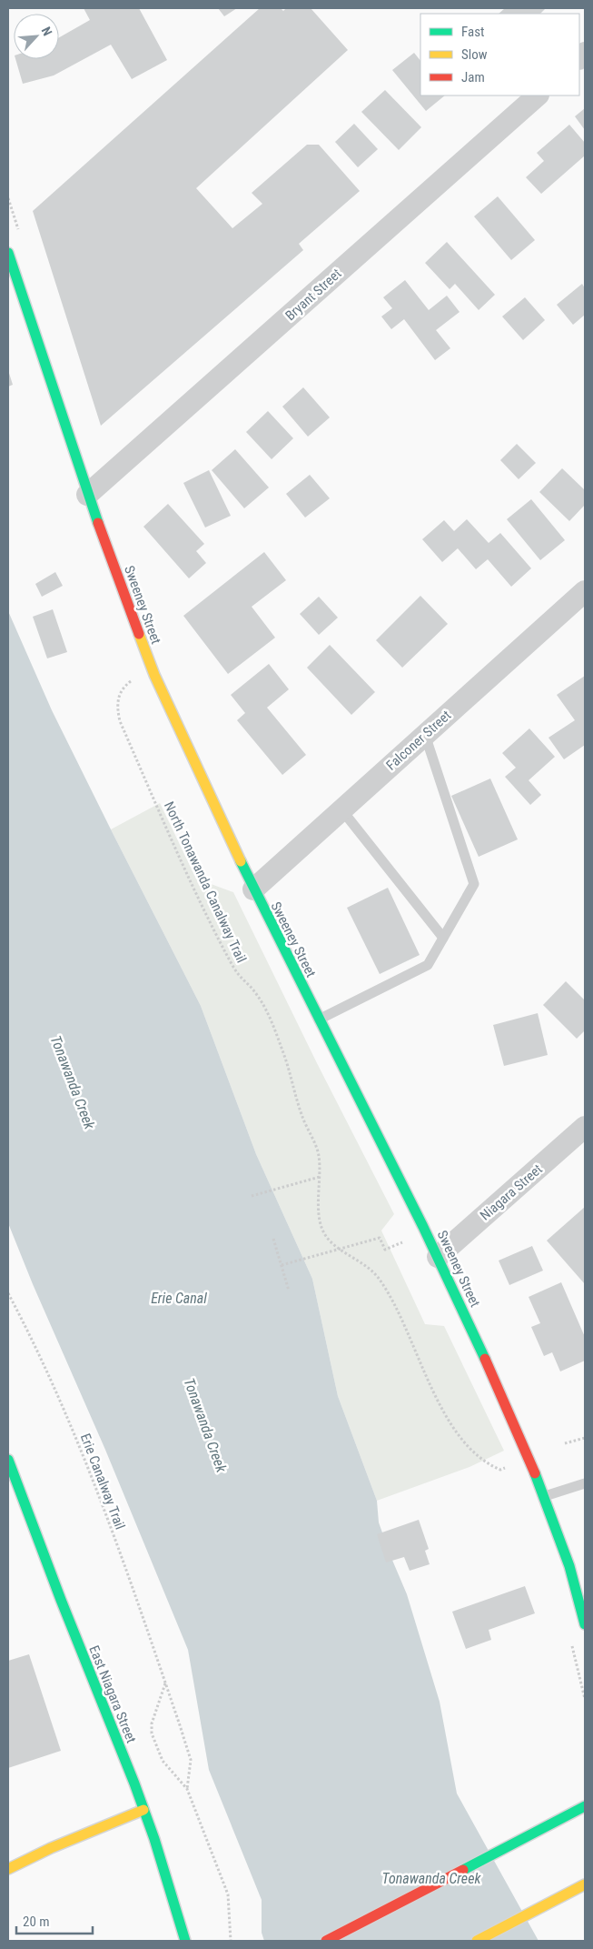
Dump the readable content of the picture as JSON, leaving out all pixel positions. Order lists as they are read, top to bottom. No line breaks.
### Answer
{"streets":{"street":["Bryant Street","Sweeney Street","Falconer Street","Niagara Street","East Niagara Street"],"path":["North Tonawanda Canalway Trail","Erie Canalway Trail"]},"crossings":[["Bryant Street","Sweeney Street"],["Sweeney Street","Falconer Street"],["Sweeney Street","Niagara Street"]],"water":["Tonawanda Creek","Erie Canal"],"legend":["Fast","Slow","Jam"],"scale_bar":"20 m","north":"top right"}
